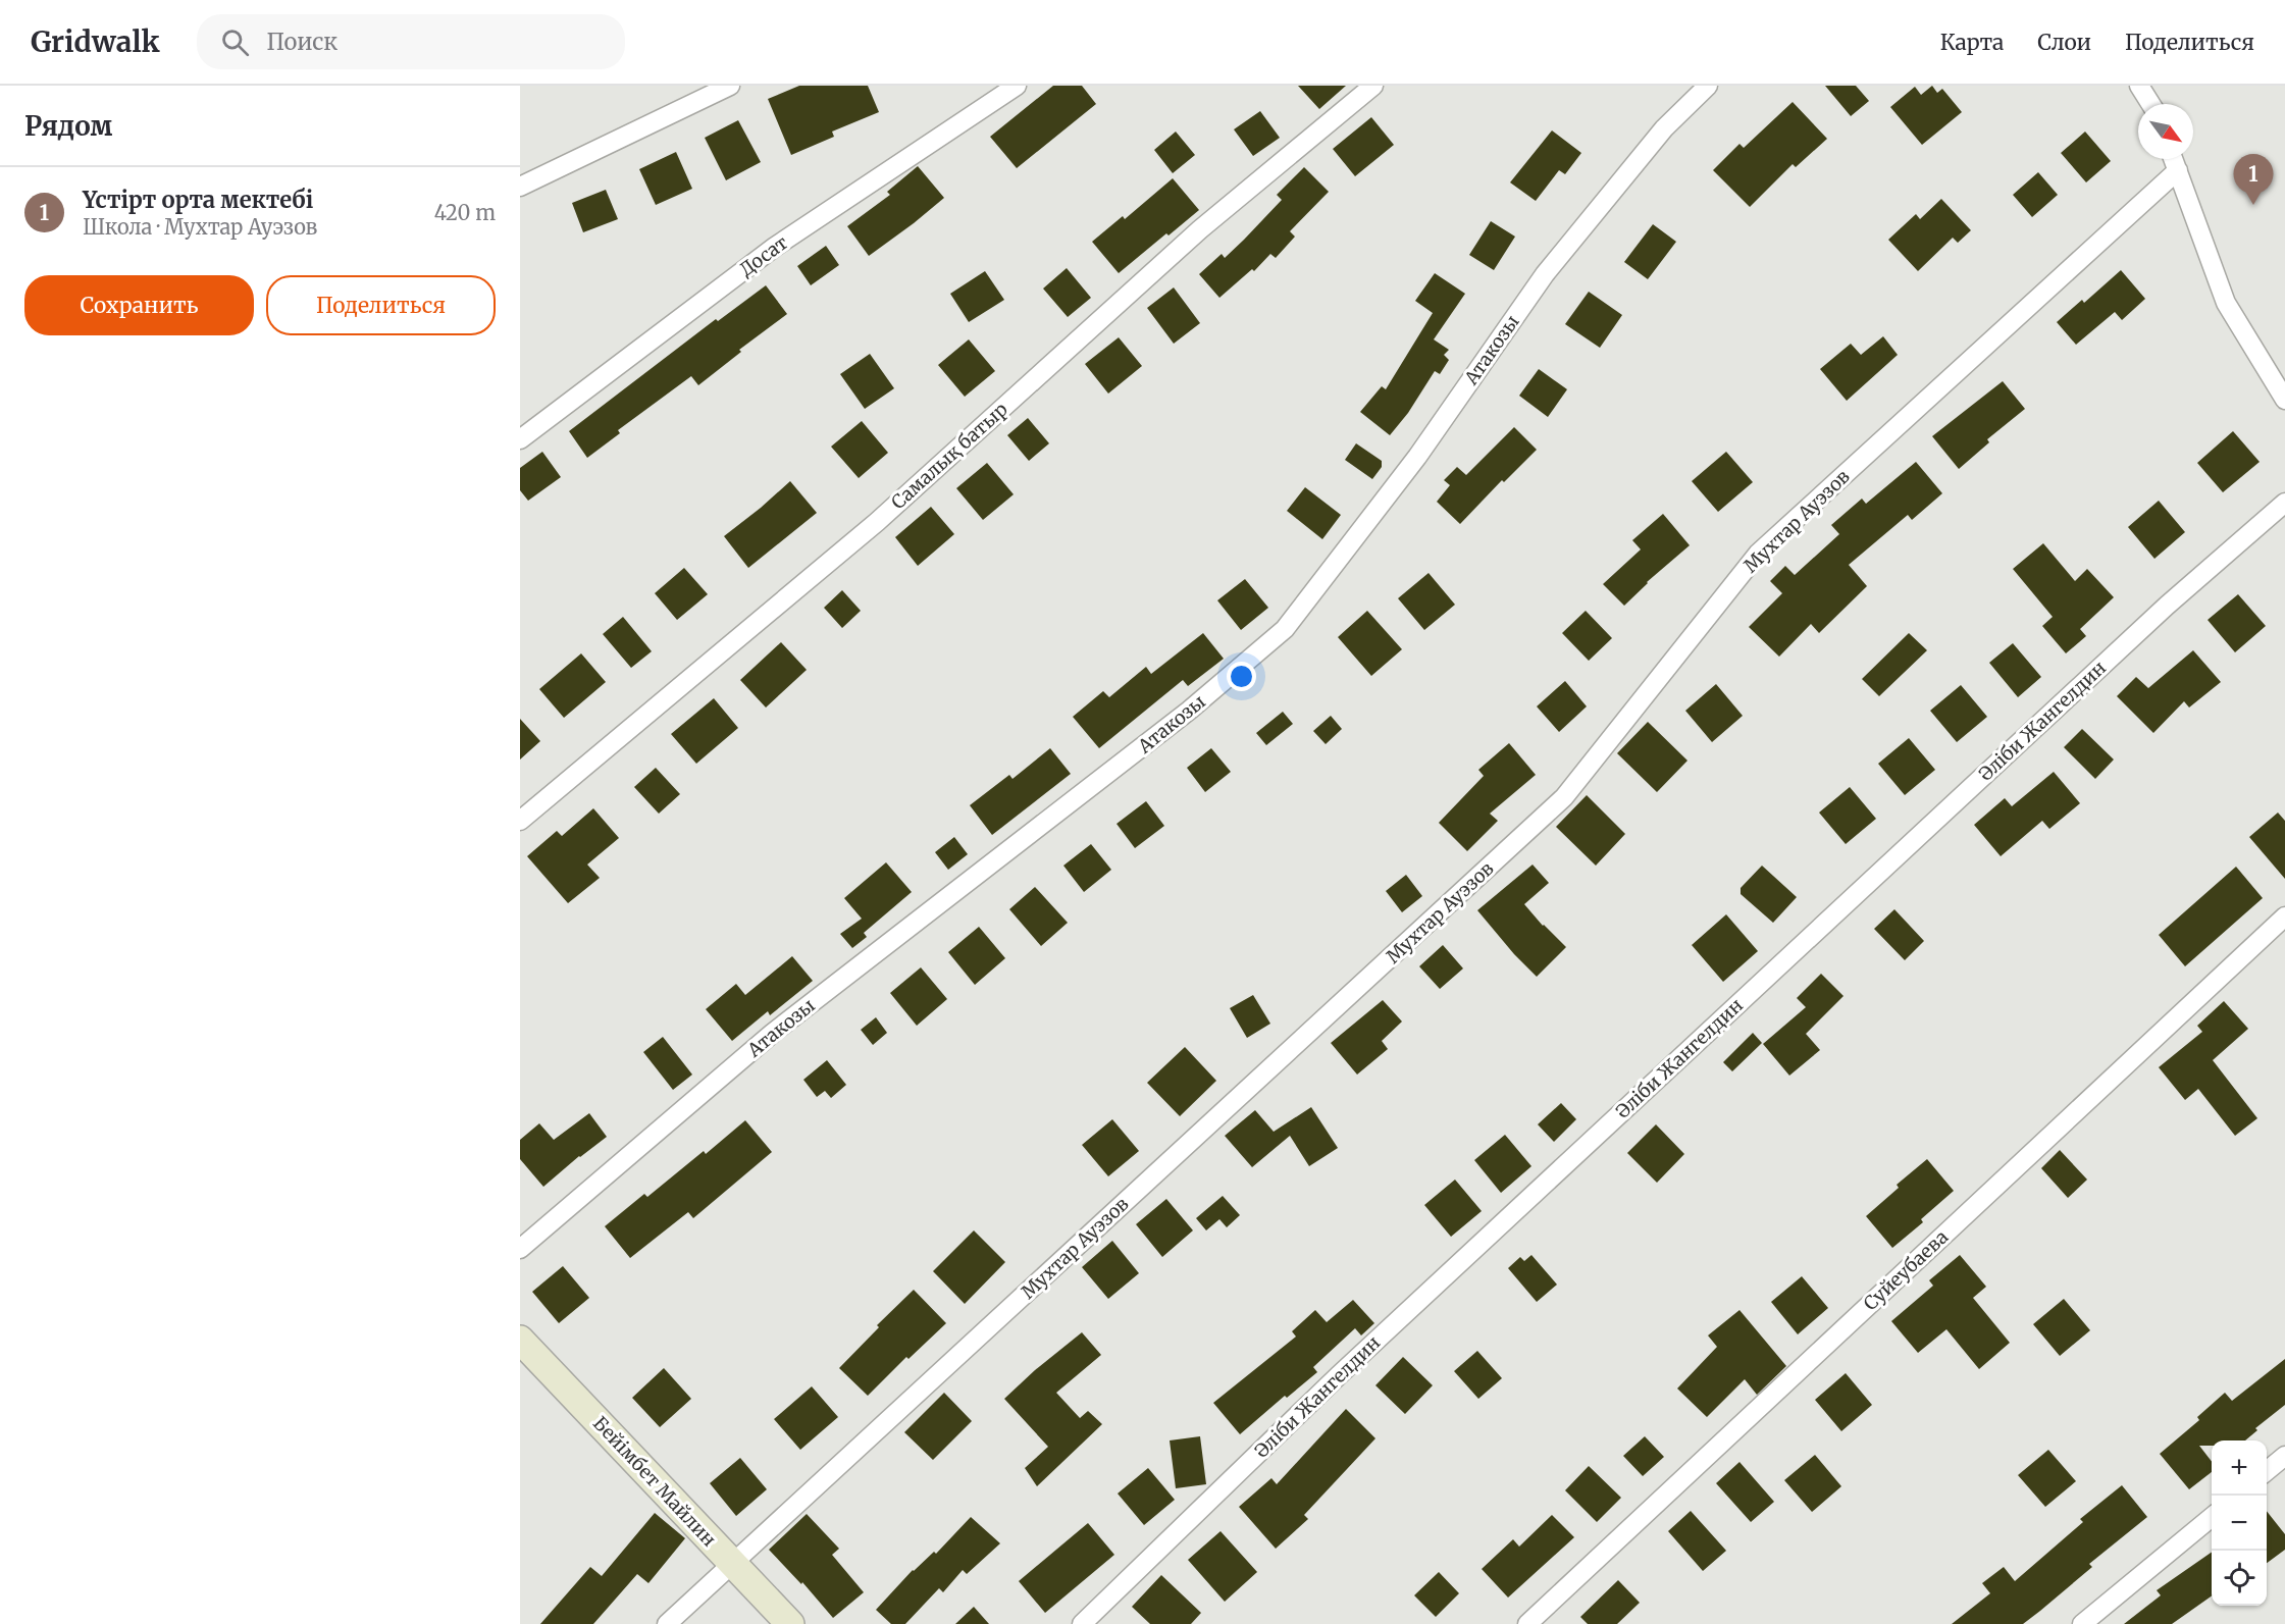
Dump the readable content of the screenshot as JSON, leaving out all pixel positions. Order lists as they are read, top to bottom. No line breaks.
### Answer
{"streets":{"street":["Досат","Атакозы","Самалық батыр","Мухтар Ауэзов","Әліби Жангелдин","Суйеубаева","Бейімбет Майлин"]},"crossings":[["Мухтар Ауэзов","Бейімбет Майлин"]],"north":"bottom right","page":{"header":"Gridwalk","search":"Поиск","nav":["Карта","Слои","Поделиться"],"heading":"Рядом","pins":"1","list":[{"mark":"1","name":"Үстірт орта мектебі","note":"Школа · Мухтар Ауэзов","value":"420 m"}],"buttons":["Сохранить","Поделиться"],"map_buttons":["+","−"]}}
